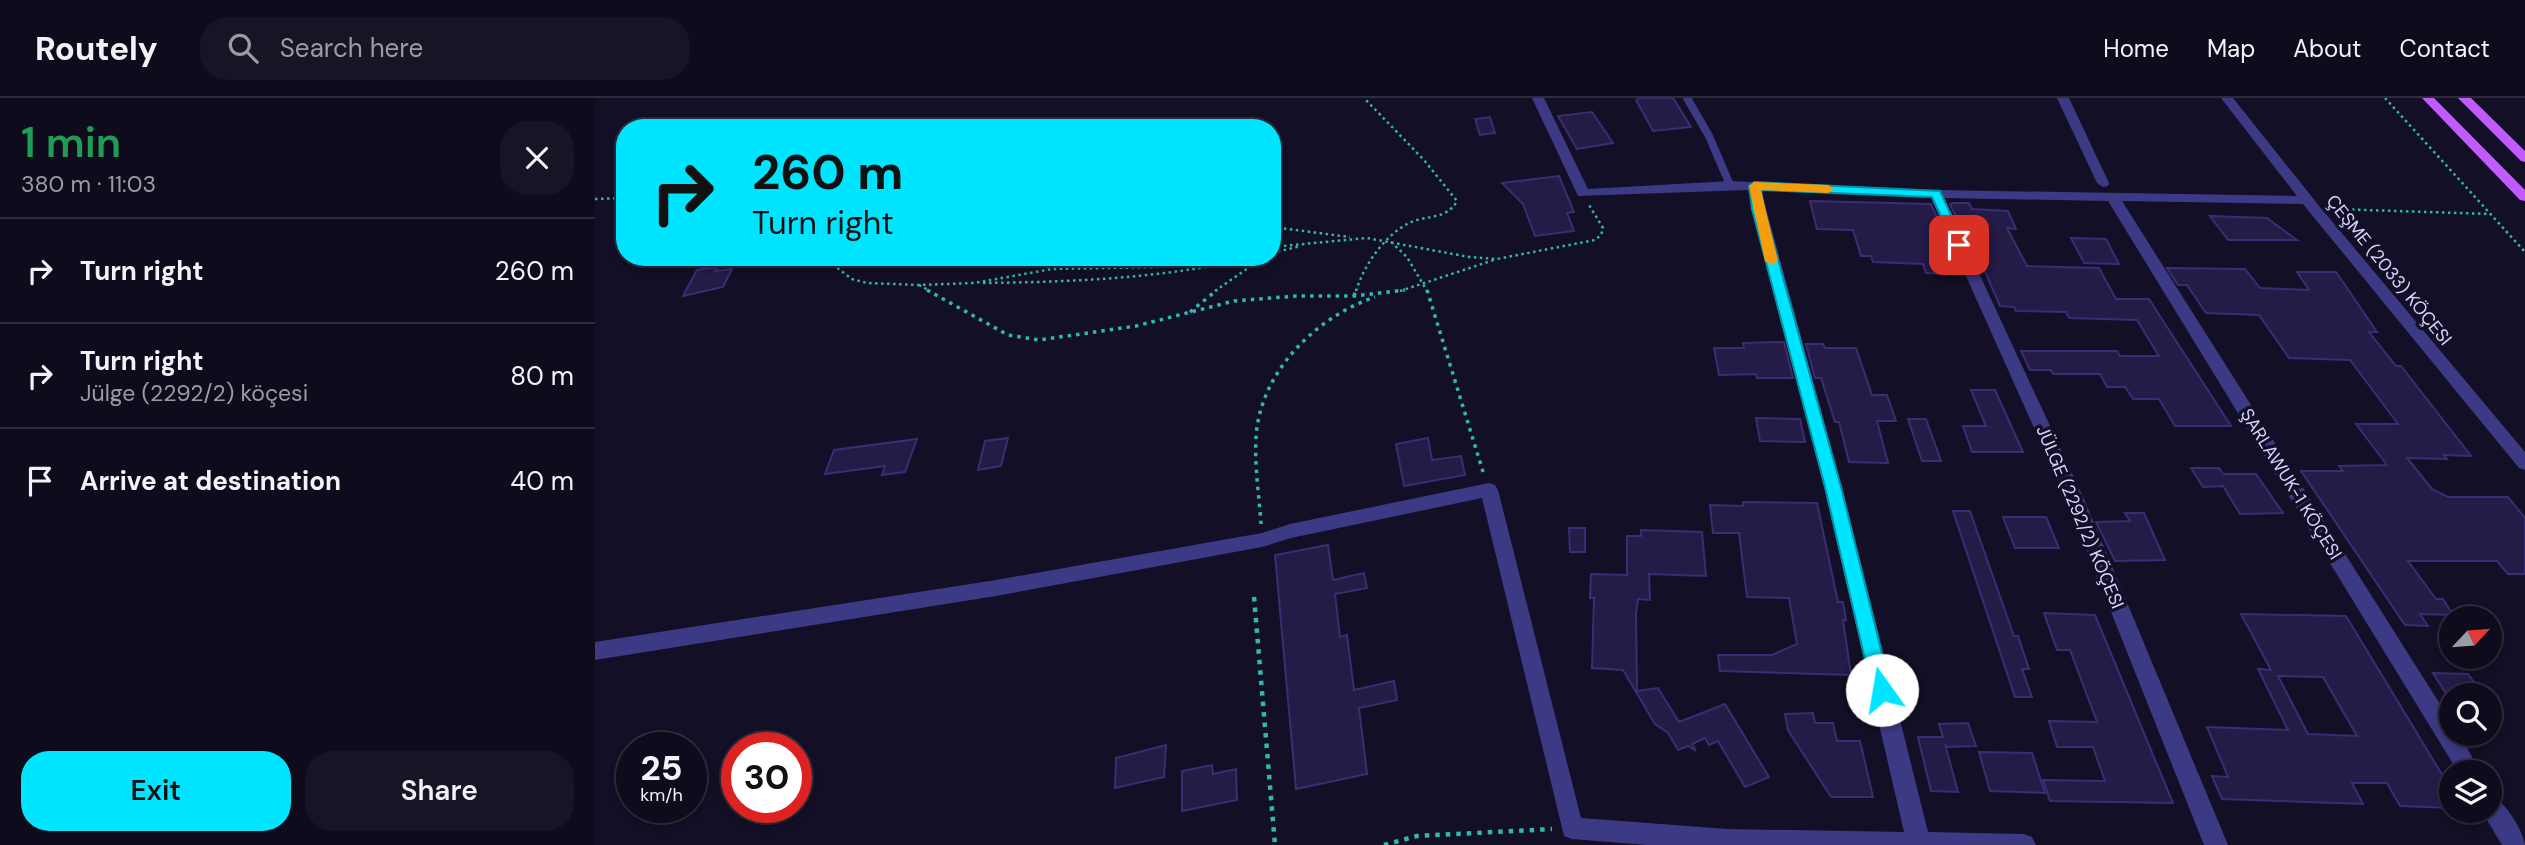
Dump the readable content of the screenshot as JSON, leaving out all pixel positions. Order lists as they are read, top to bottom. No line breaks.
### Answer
{"streets":{"street":["ÇEŞME (2033) KÖÇESI","ŞARLAWUK-1 KÖÇESI","JÜLGE (2292/2) KÖÇESI"]},"north":"top right","page":{"header":"Routely","search":"Search here","nav":["Home","Map","About","Contact"],"heading":["1 min","380 m · 11:03"],"turn":["260 m","Turn right"],"list":[{"name":"Turn right","value":"260 m"},{"name":"Turn right","note":"Jülge (2292/2) köçesi","value":"80 m"},{"name":"Arrive at destination","value":"40 m"}],"speed":"25 km/h","limit":"30","buttons":["Exit","Share"]}}
